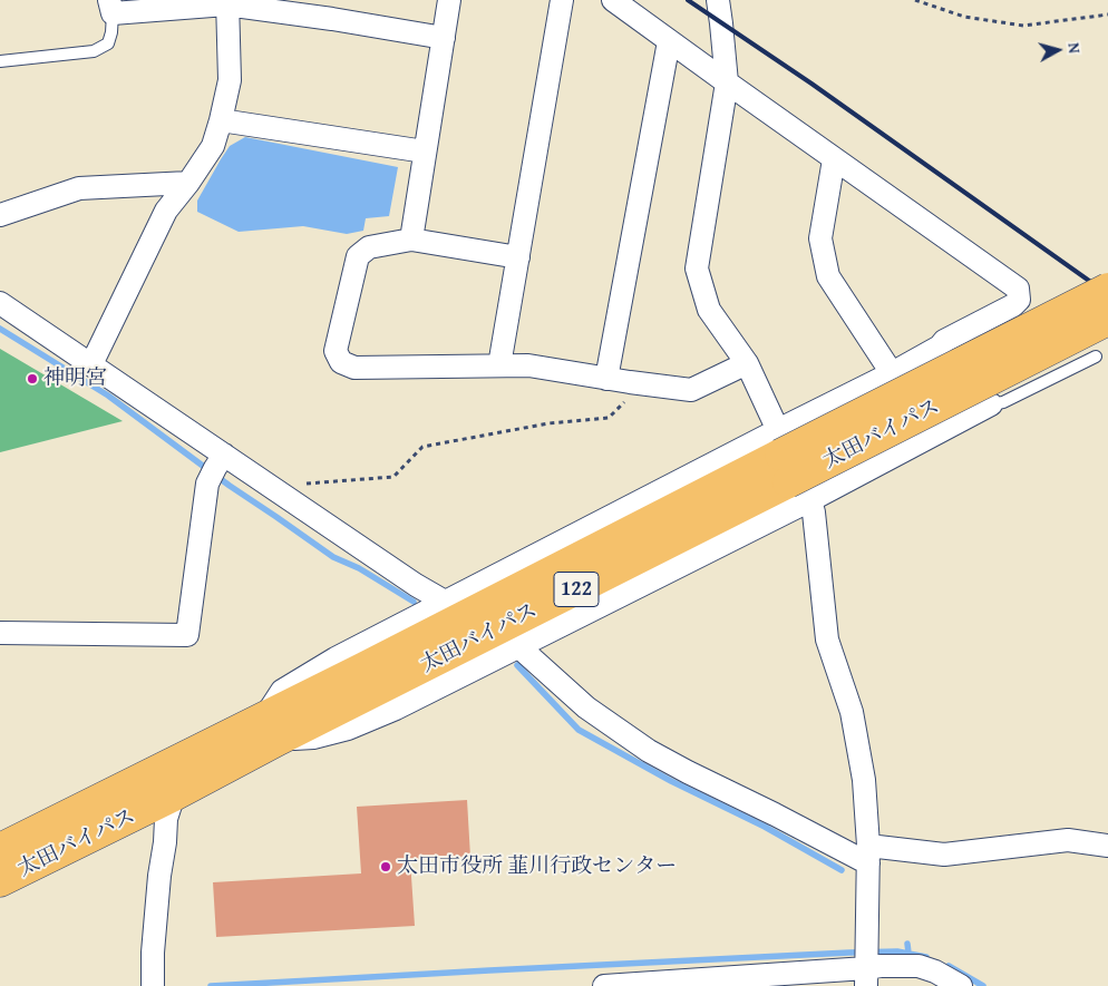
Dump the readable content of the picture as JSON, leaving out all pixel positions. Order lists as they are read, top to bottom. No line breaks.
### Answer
{"streets":{"highway":["太田バイパス","122"]},"places":["神明宮","太田市役所 韮川行政センター"],"north":"right"}
